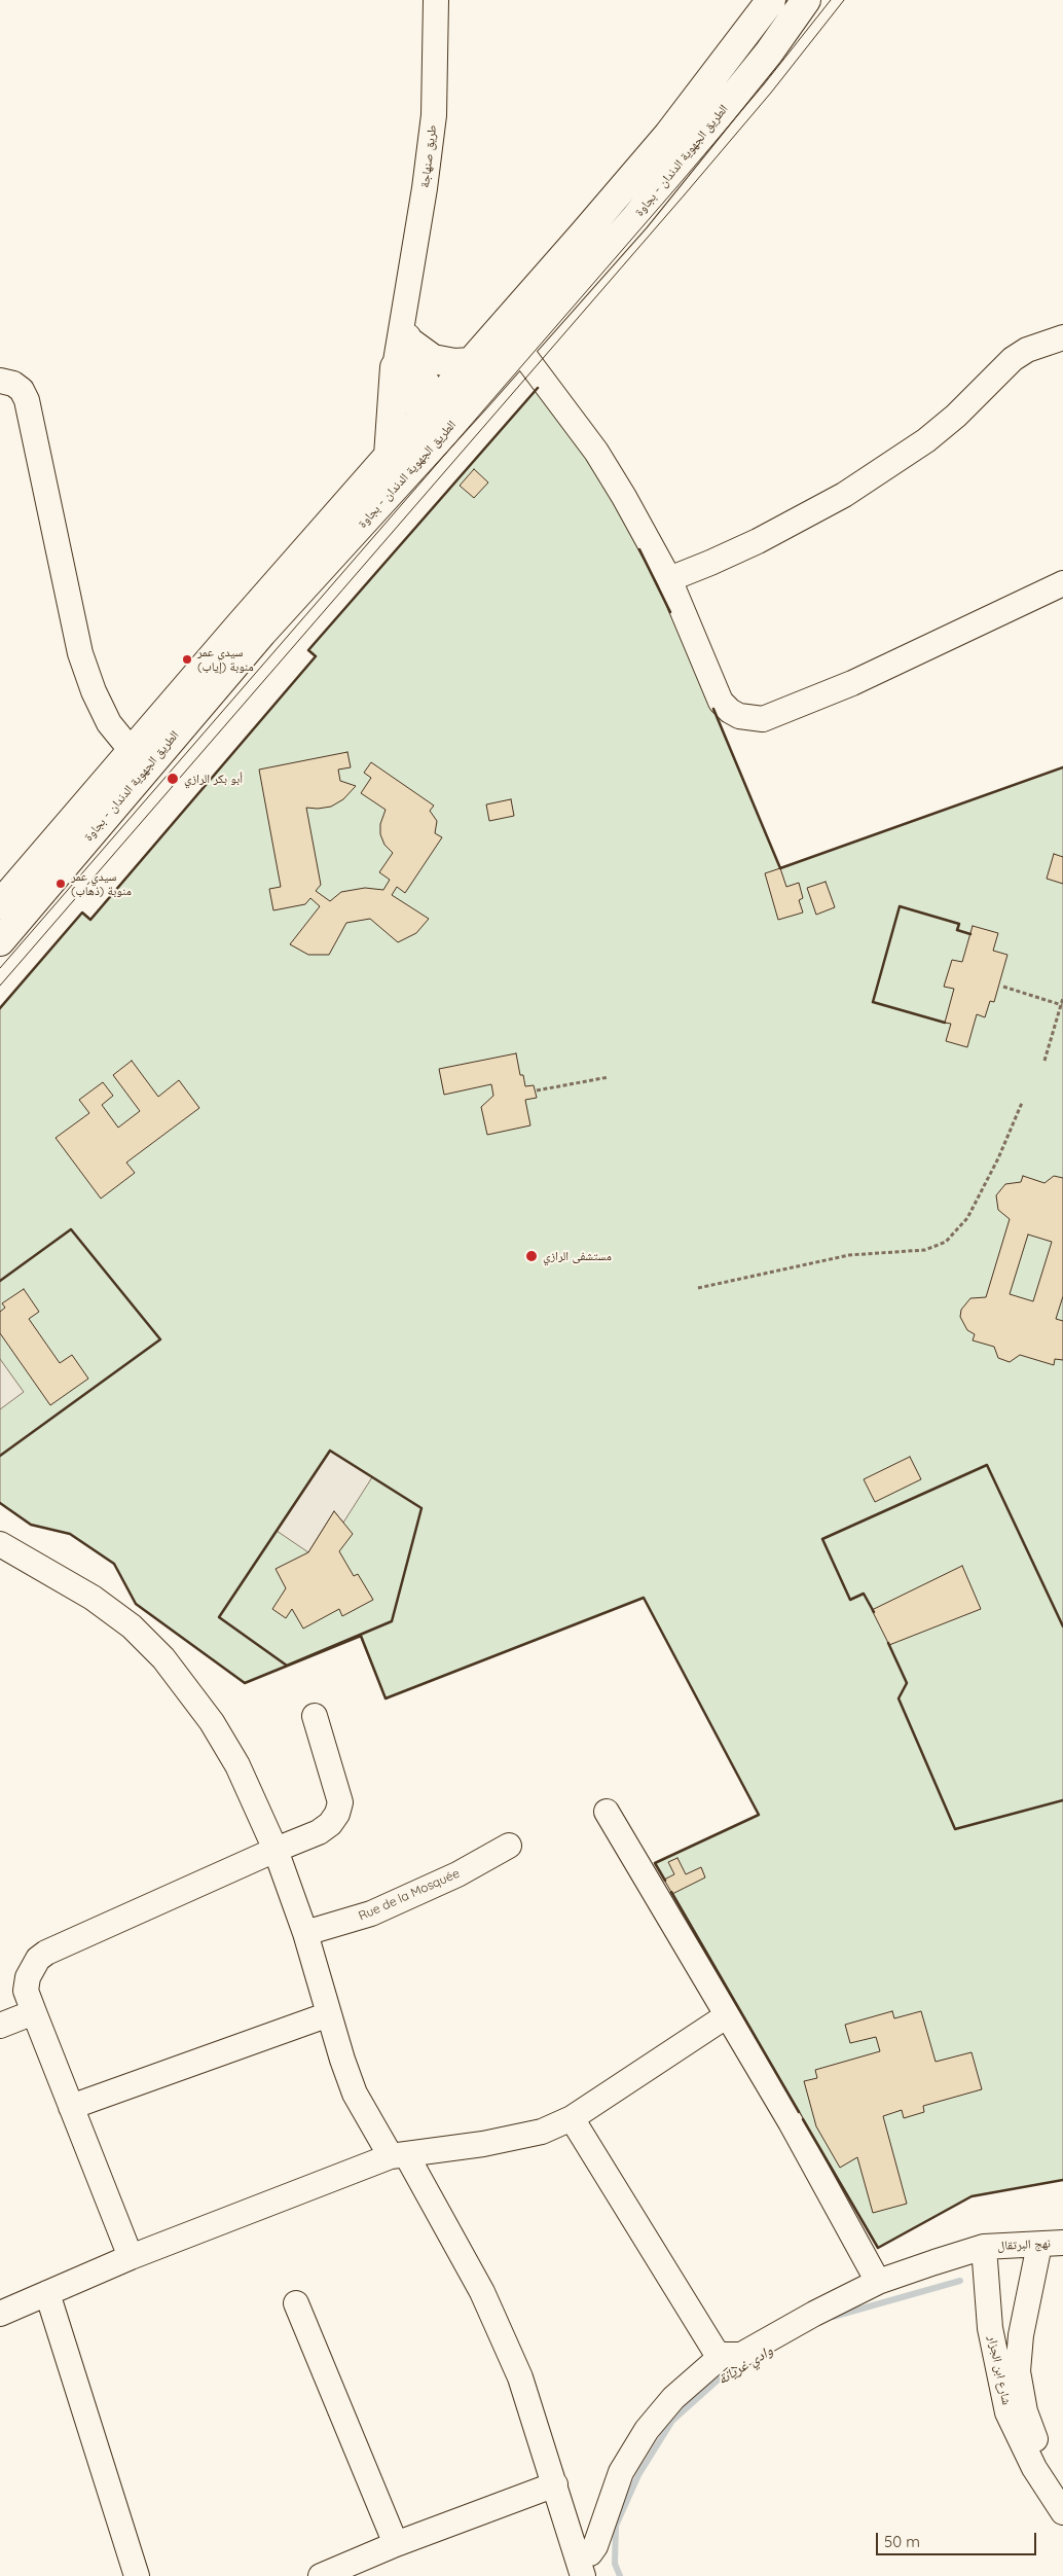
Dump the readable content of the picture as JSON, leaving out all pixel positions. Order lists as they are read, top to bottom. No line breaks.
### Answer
{"streets":{"main road":["الطريق الجهوية الدندان - بجاوة"],"street":["طريق صنهاجة","Rue de la Mosquée","نهج البرتقال","شارع ابن الجزار"]},"crossings":[["طريق صنهاجة","الطريق الجهوية الدندان - بجاوة"],["نهج البرتقال","شارع ابن الجزار"]],"water":["وادي غريانة"],"places":["سيدي عمر منوبة (إياب)","أبو بكر الرازي","سيدي عمر منوبة (ذهاب)","مستشفى الرازي"],"scale_bar":"50 m"}
